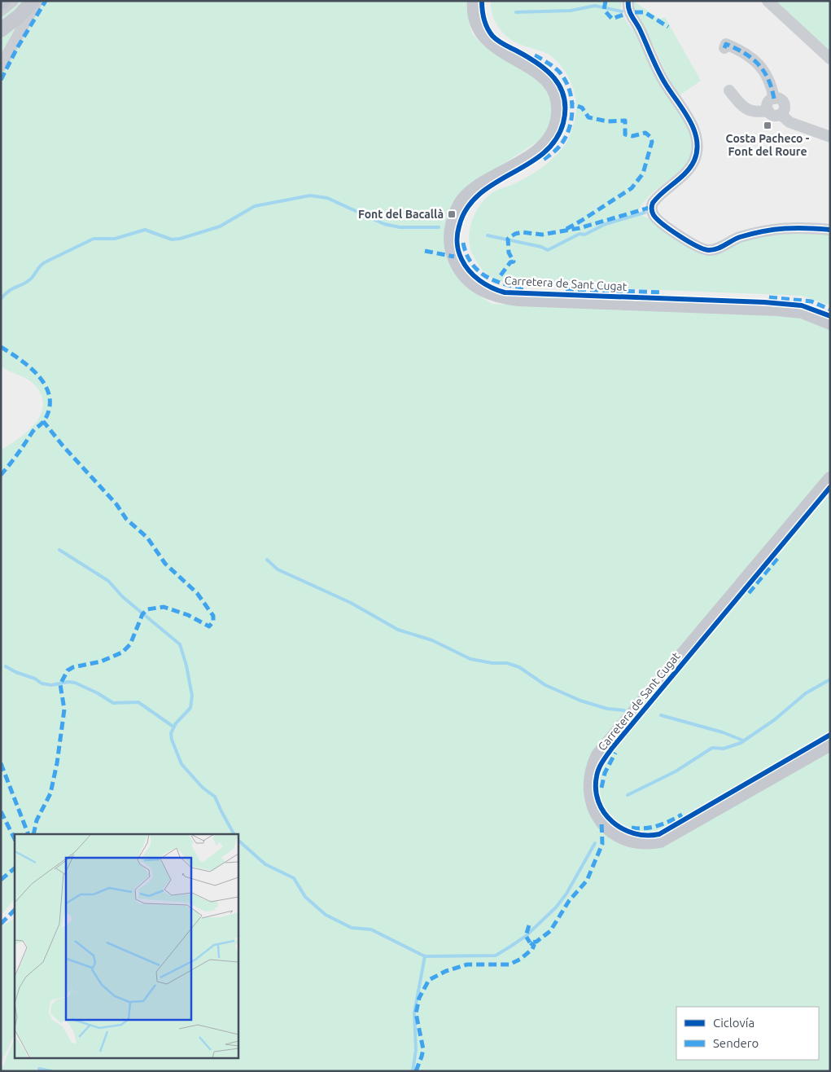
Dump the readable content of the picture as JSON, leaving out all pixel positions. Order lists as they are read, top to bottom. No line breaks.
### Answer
{"streets":{"main road":["Carretera de Sant Cugat"]},"places":{"transit":["Costa Pacheco - Font del Roure","Font del Bacallà"]},"legend":["Ciclovía","Sendero"]}
